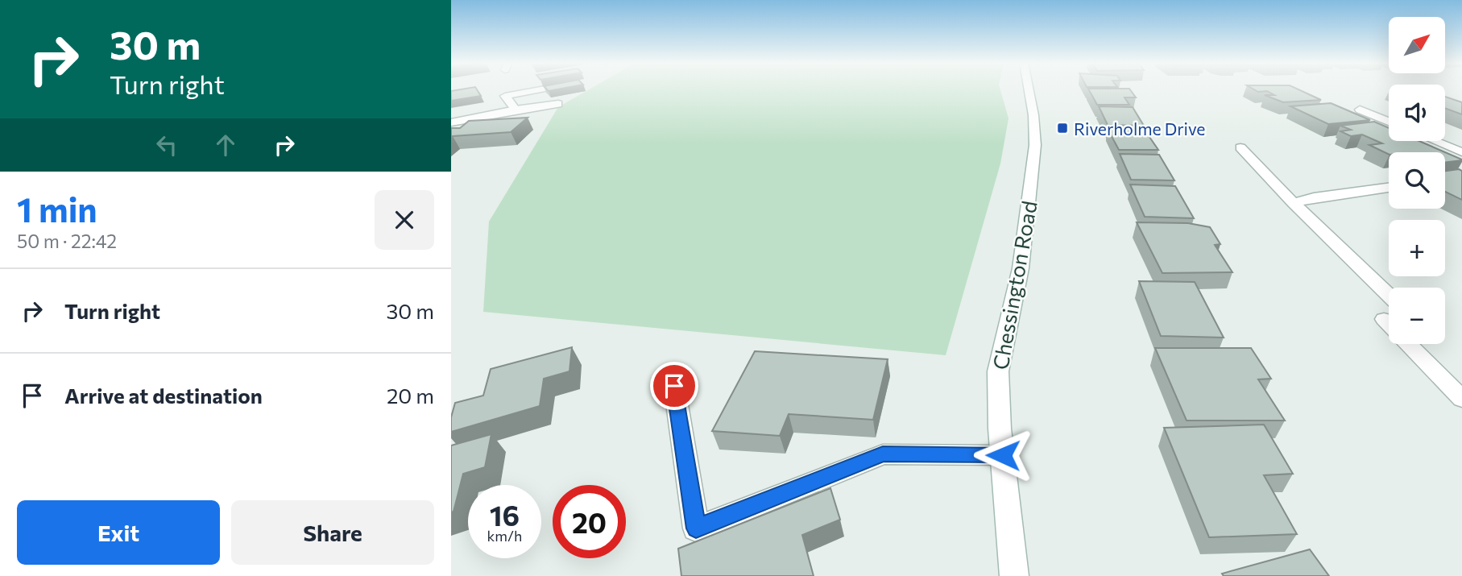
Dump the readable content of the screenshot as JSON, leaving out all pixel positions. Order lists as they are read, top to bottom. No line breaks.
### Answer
{"streets":{"main road":["Chessington Road"]},"places":{"transit":["Riverholme Drive"]},"north":"top right","page":{"turn":["30 m","Turn right"],"map_buttons":["+","−"],"heading":["1 min","50 m · 22:42"],"list":[{"name":"Turn right","value":"30 m"},{"name":"Arrive at destination","value":"20 m"}],"speed":"16 km/h","limit":"20","buttons":["Exit","Share"]}}
